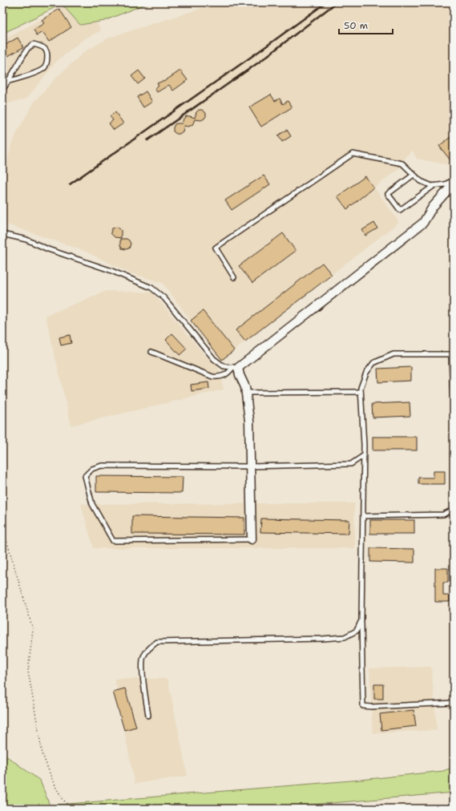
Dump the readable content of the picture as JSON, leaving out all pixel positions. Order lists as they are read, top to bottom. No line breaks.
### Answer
{"scale_bar":"50 m"}
